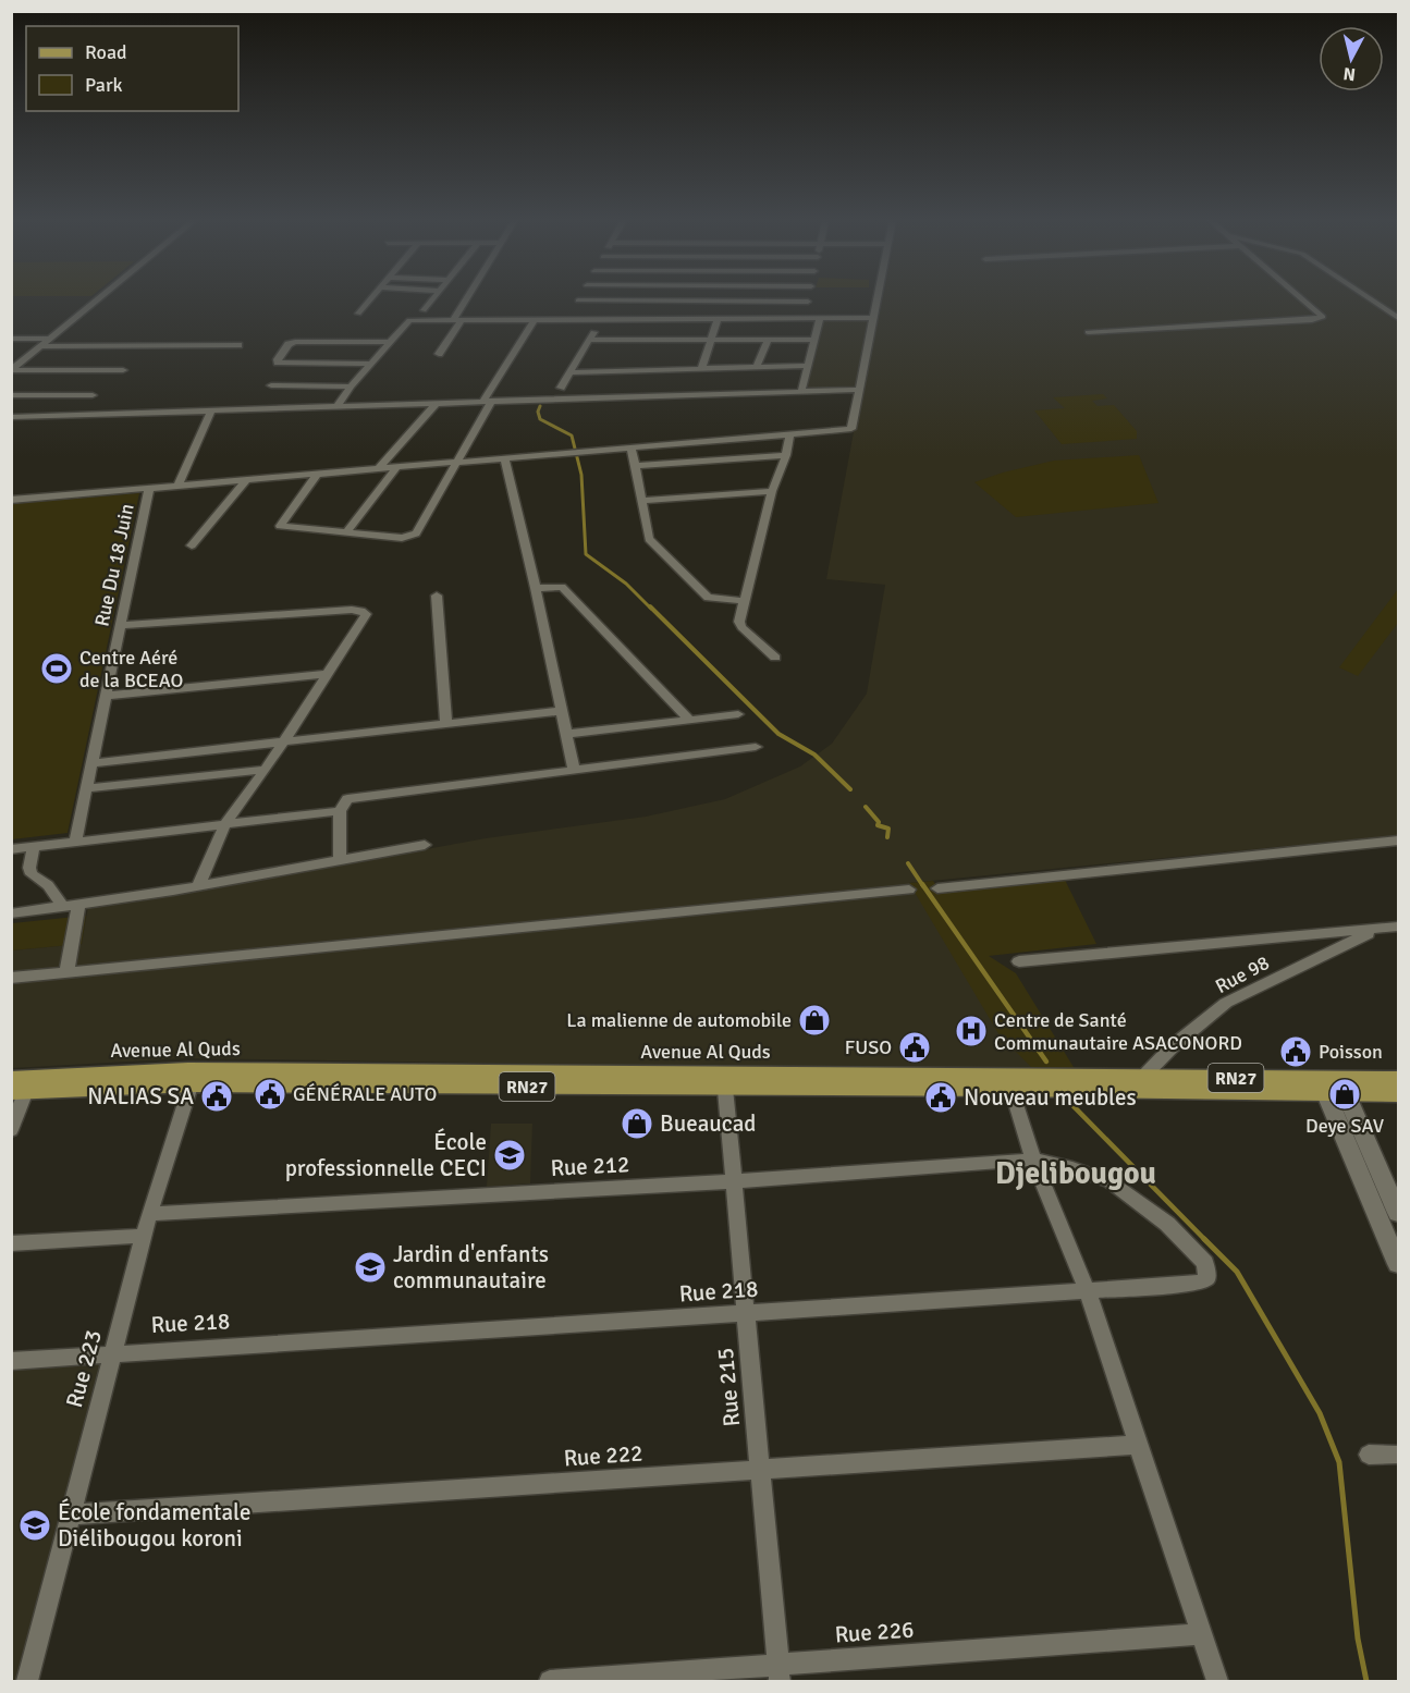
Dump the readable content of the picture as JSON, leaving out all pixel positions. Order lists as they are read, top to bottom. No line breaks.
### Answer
{"streets":{"main road":["Avenue Al Quds","RN27"],"street":["Rue Du 18 Juin","Rue 98","Rue 212","Rue 218","Rue 223","Rue 215","Rue 222","Rue 226"]},"crossings":[["Rue 98","Avenue Al Quds"],["Avenue Al Quds","Rue 223"],["Avenue Al Quds","Rue 215"],["Rue 212","Rue 218"],["Rue 212","Rue 223"],["Rue 212","Rue 215"],["Rue 218","Rue 223"],["Rue 218","Rue 215"],["Rue 223","Rue 222"],["Rue 215","Rue 222"],["Rue 215","Rue 226"]],"districts":["Djelibougou"],"places":{"sports":["Centre Aéré de la BCEAO"],"shop":["La malienne de automobile","Deye SAV","Bueaucad"],"hospital":["Centre de Santé Communautaire ASACONORD"],"public building":["FUSO","Poisson","GÉNÉRALE AUTO","NALIAS SA","Nouveau meubles"],"school or university":["École professionnelle CECI","Jardin d'enfants communautaire","École fondamentale Diélibougou koroni"]},"legend":["Road","Park"],"north":"bottom"}
